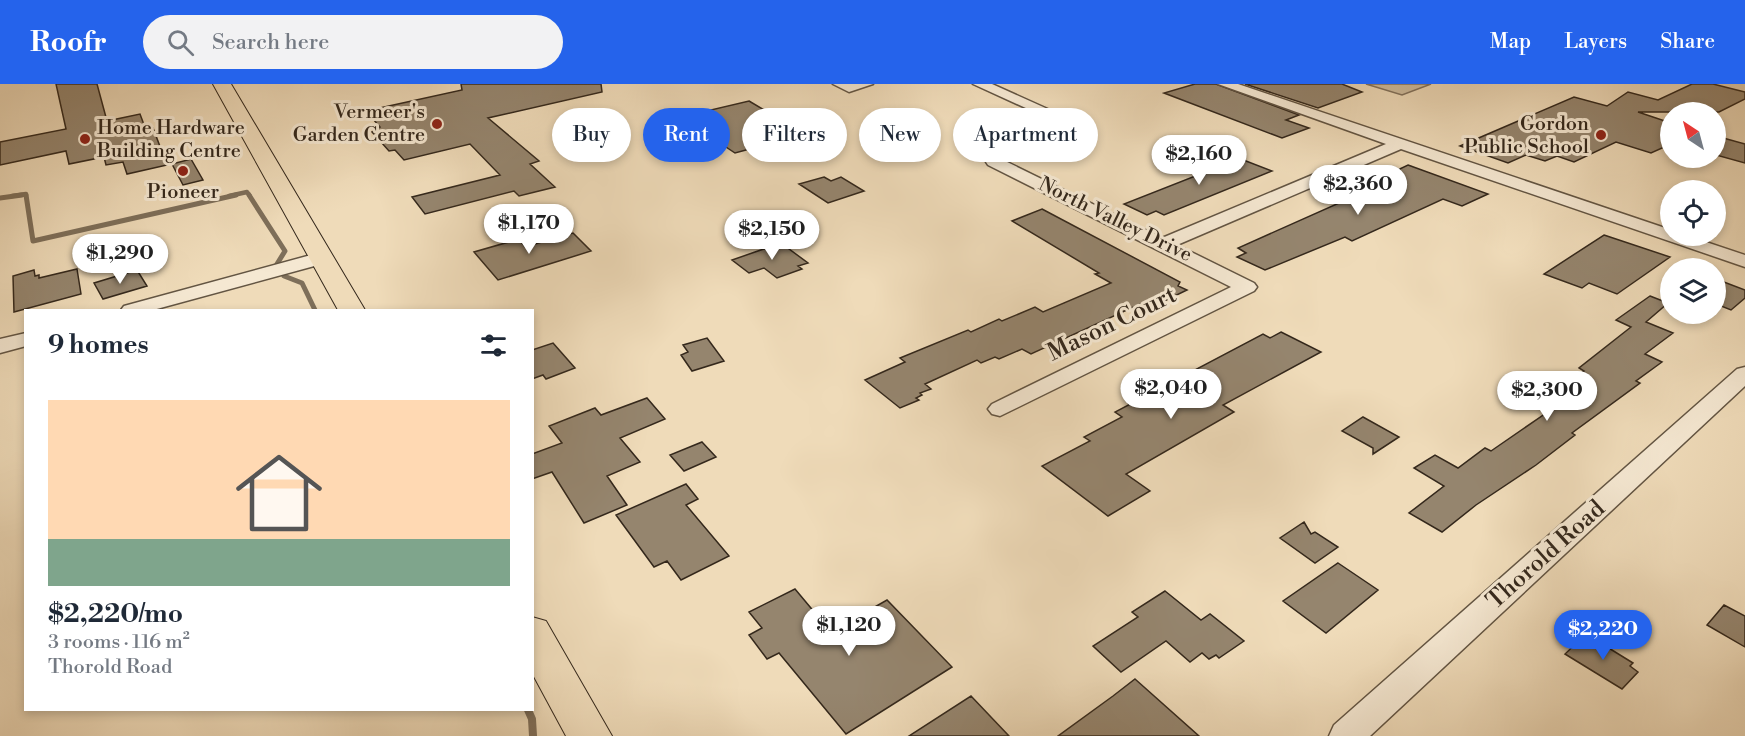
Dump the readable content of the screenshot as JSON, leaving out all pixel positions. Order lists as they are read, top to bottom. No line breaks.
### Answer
{"streets":{"street":["North Valley Drive","Mason Court","Thorold Road"]},"crossings":[["North Valley Drive","Mason Court"]],"places":["Vermeer's Garden Centre","Gordon Public School","Home Hardware Building Centre","Pioneer"],"north":"top left","page":{"header":"Roofr","search":"Search here","nav":["Map","Layers","Share"],"chip":["Buy","Rent","Filters","New","Apartment"],"price":["$2,160","$2,360","$1,170","$2,150","$1,290","$2,040","$2,300","$1,120","$2,220"],"heading":"9 homes","list":[{"name":"$2,220/mo","note":"3 rooms · 116 m² · Thorold Road"}]}}
